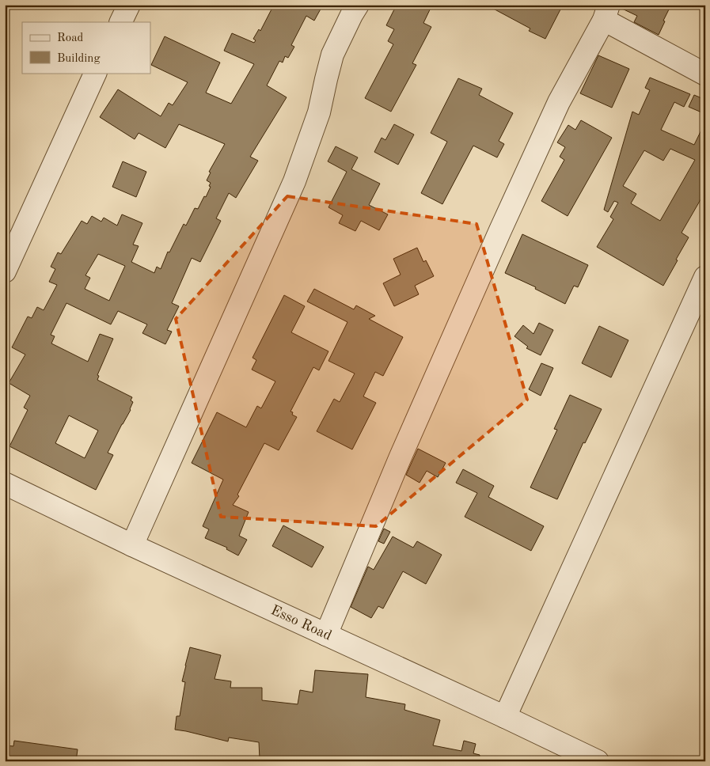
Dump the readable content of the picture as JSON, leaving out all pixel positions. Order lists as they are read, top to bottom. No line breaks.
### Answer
{"streets":{"street":["Esso Road"]},"legend":["Road","Building"]}
